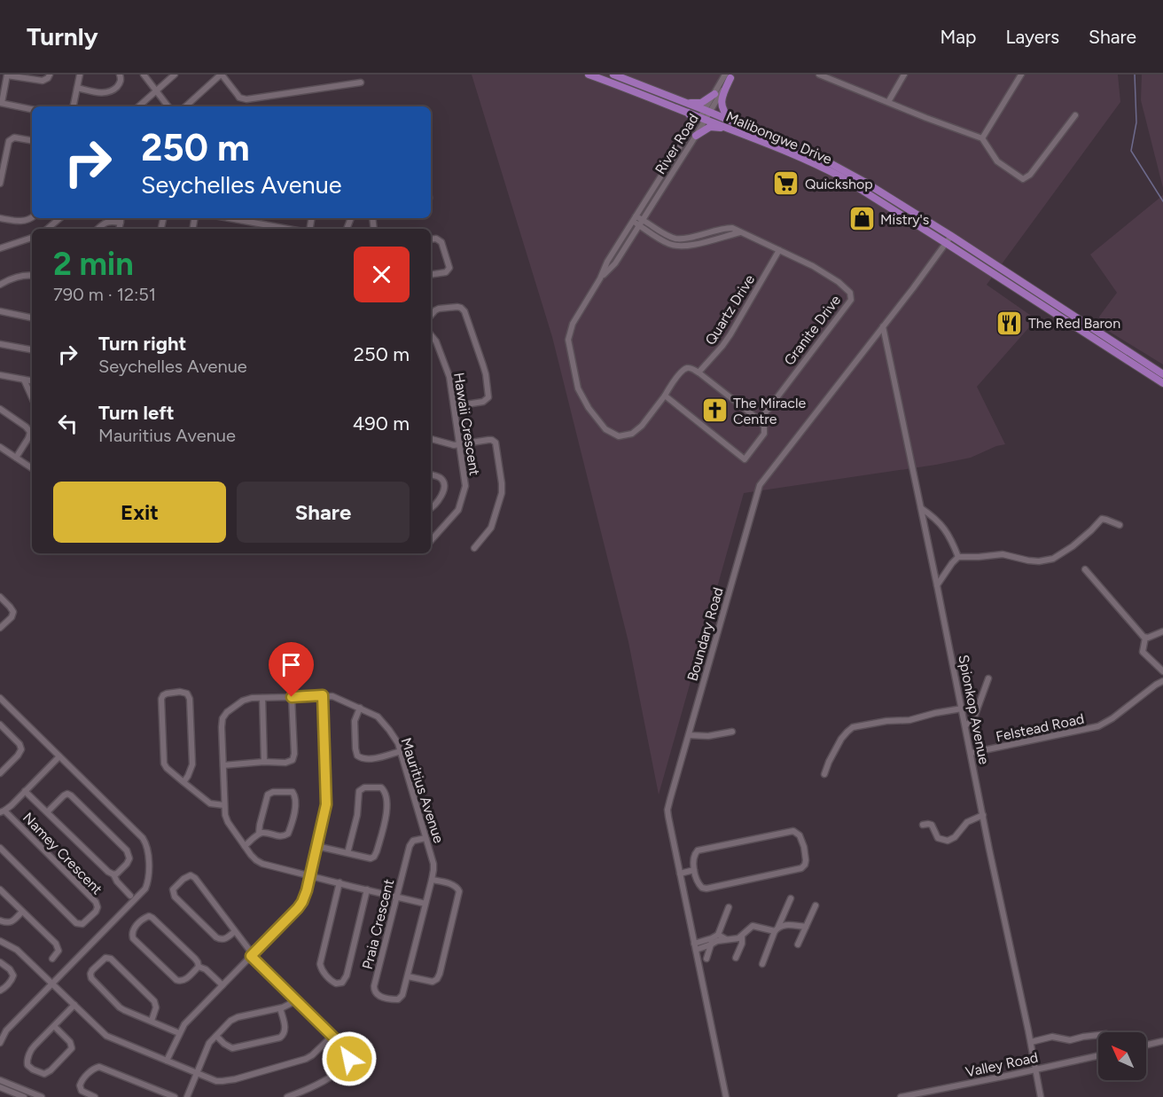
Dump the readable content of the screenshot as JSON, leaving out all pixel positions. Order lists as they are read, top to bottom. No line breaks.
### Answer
{"streets":{"main road":["Malibongwe Drive"],"street":["River Road","Quartz Drive","Granite Drive","Hawaii Crescent","Boundary Road","Spionkop Avenue","Felstead Road","Mauritius Avenue","Namey Crescent","Praia Crescent","Valley Road"]},"crossings":[["Malibongwe Drive","River Road"],["Malibongwe Drive","Boundary Road"],["River Road","Granite Drive"],["Quartz Drive","Granite Drive"],["Boundary Road","Spionkop Avenue"],["Spionkop Avenue","Felstead Road"],["Spionkop Avenue","Valley Road"],["Mauritius Avenue","Praia Crescent"]],"places":{"supermarket":["Quickshop"],"shop":["Mistry's"],"restaurant":["The Red Baron"],"church":["The Miracle Centre"]},"north":"top left","page":{"header":"Turnly","nav":["Map","Layers","Share"],"turn":["250 m","Seychelles Avenue"],"heading":["2 min","790 m · 12:51"],"list":[{"name":"Turn right","note":"Seychelles Avenue","value":"250 m"},{"name":"Turn left","note":"Mauritius Avenue","value":"490 m"}],"buttons":["Exit","Share"]}}
